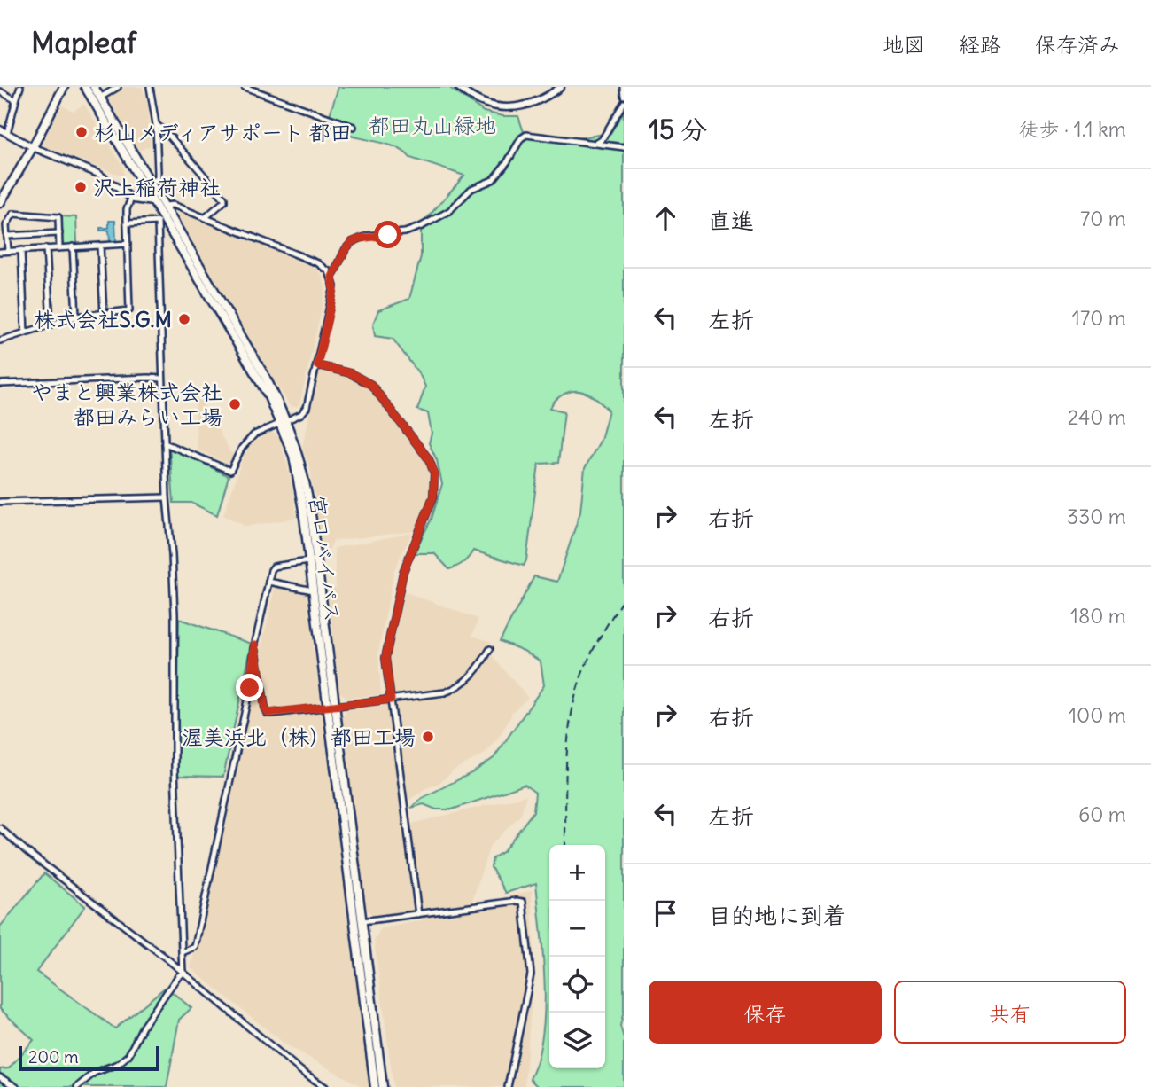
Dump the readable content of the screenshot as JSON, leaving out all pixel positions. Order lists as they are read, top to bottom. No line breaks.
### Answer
{"streets":{"highway":["宮口バイパス"]},"parks":["都田丸山緑地"],"places":["杉山メディアサポート 都田","沢上稲荷神社","株式会社S.G.M","やまと興業株式会社 都田みらい工場","渥美浜北（株）都田工場"],"scale_bar":"200 m","page":{"header":"Mapleaf","nav":["地図","経路","保存済み"],"heading":["15 分","徒歩 · 1.1 km"],"list":[["直進","70 m"],["左折","170 m"],["左折","240 m"],["右折","330 m"],["右折","180 m"],["右折","100 m"],["左折","60 m"],"目的地に到着"],"map_buttons":["+","−"],"buttons":["保存","共有"],"scale":"200 m"}}
